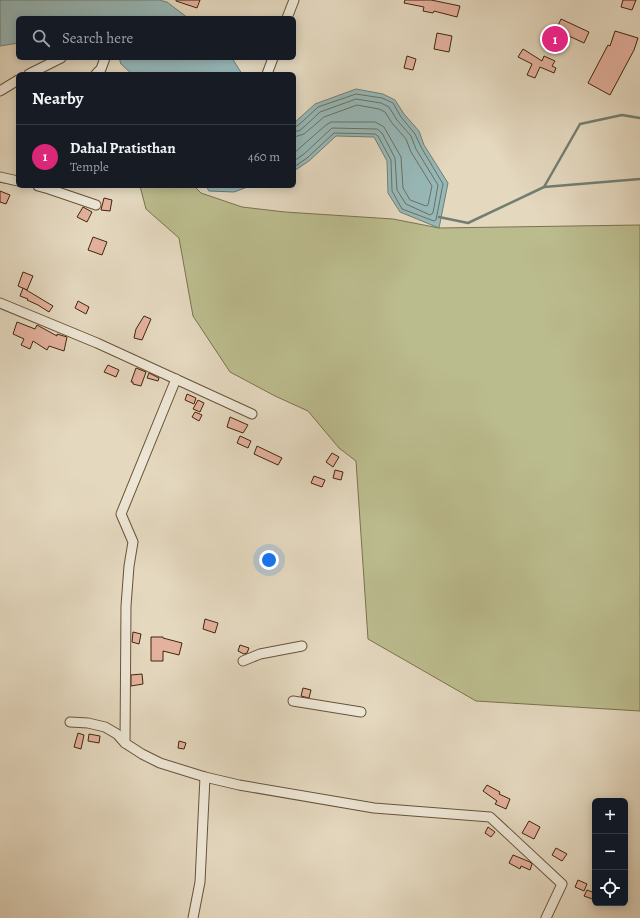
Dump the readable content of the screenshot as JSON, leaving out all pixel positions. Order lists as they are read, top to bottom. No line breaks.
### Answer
{"page":{"search":"Search here","pins":"1","heading":"Nearby","list":[{"mark":"1","name":"Dahal Pratisthan","note":"Temple","value":"460 m"}],"map_buttons":["+","−"]}}
